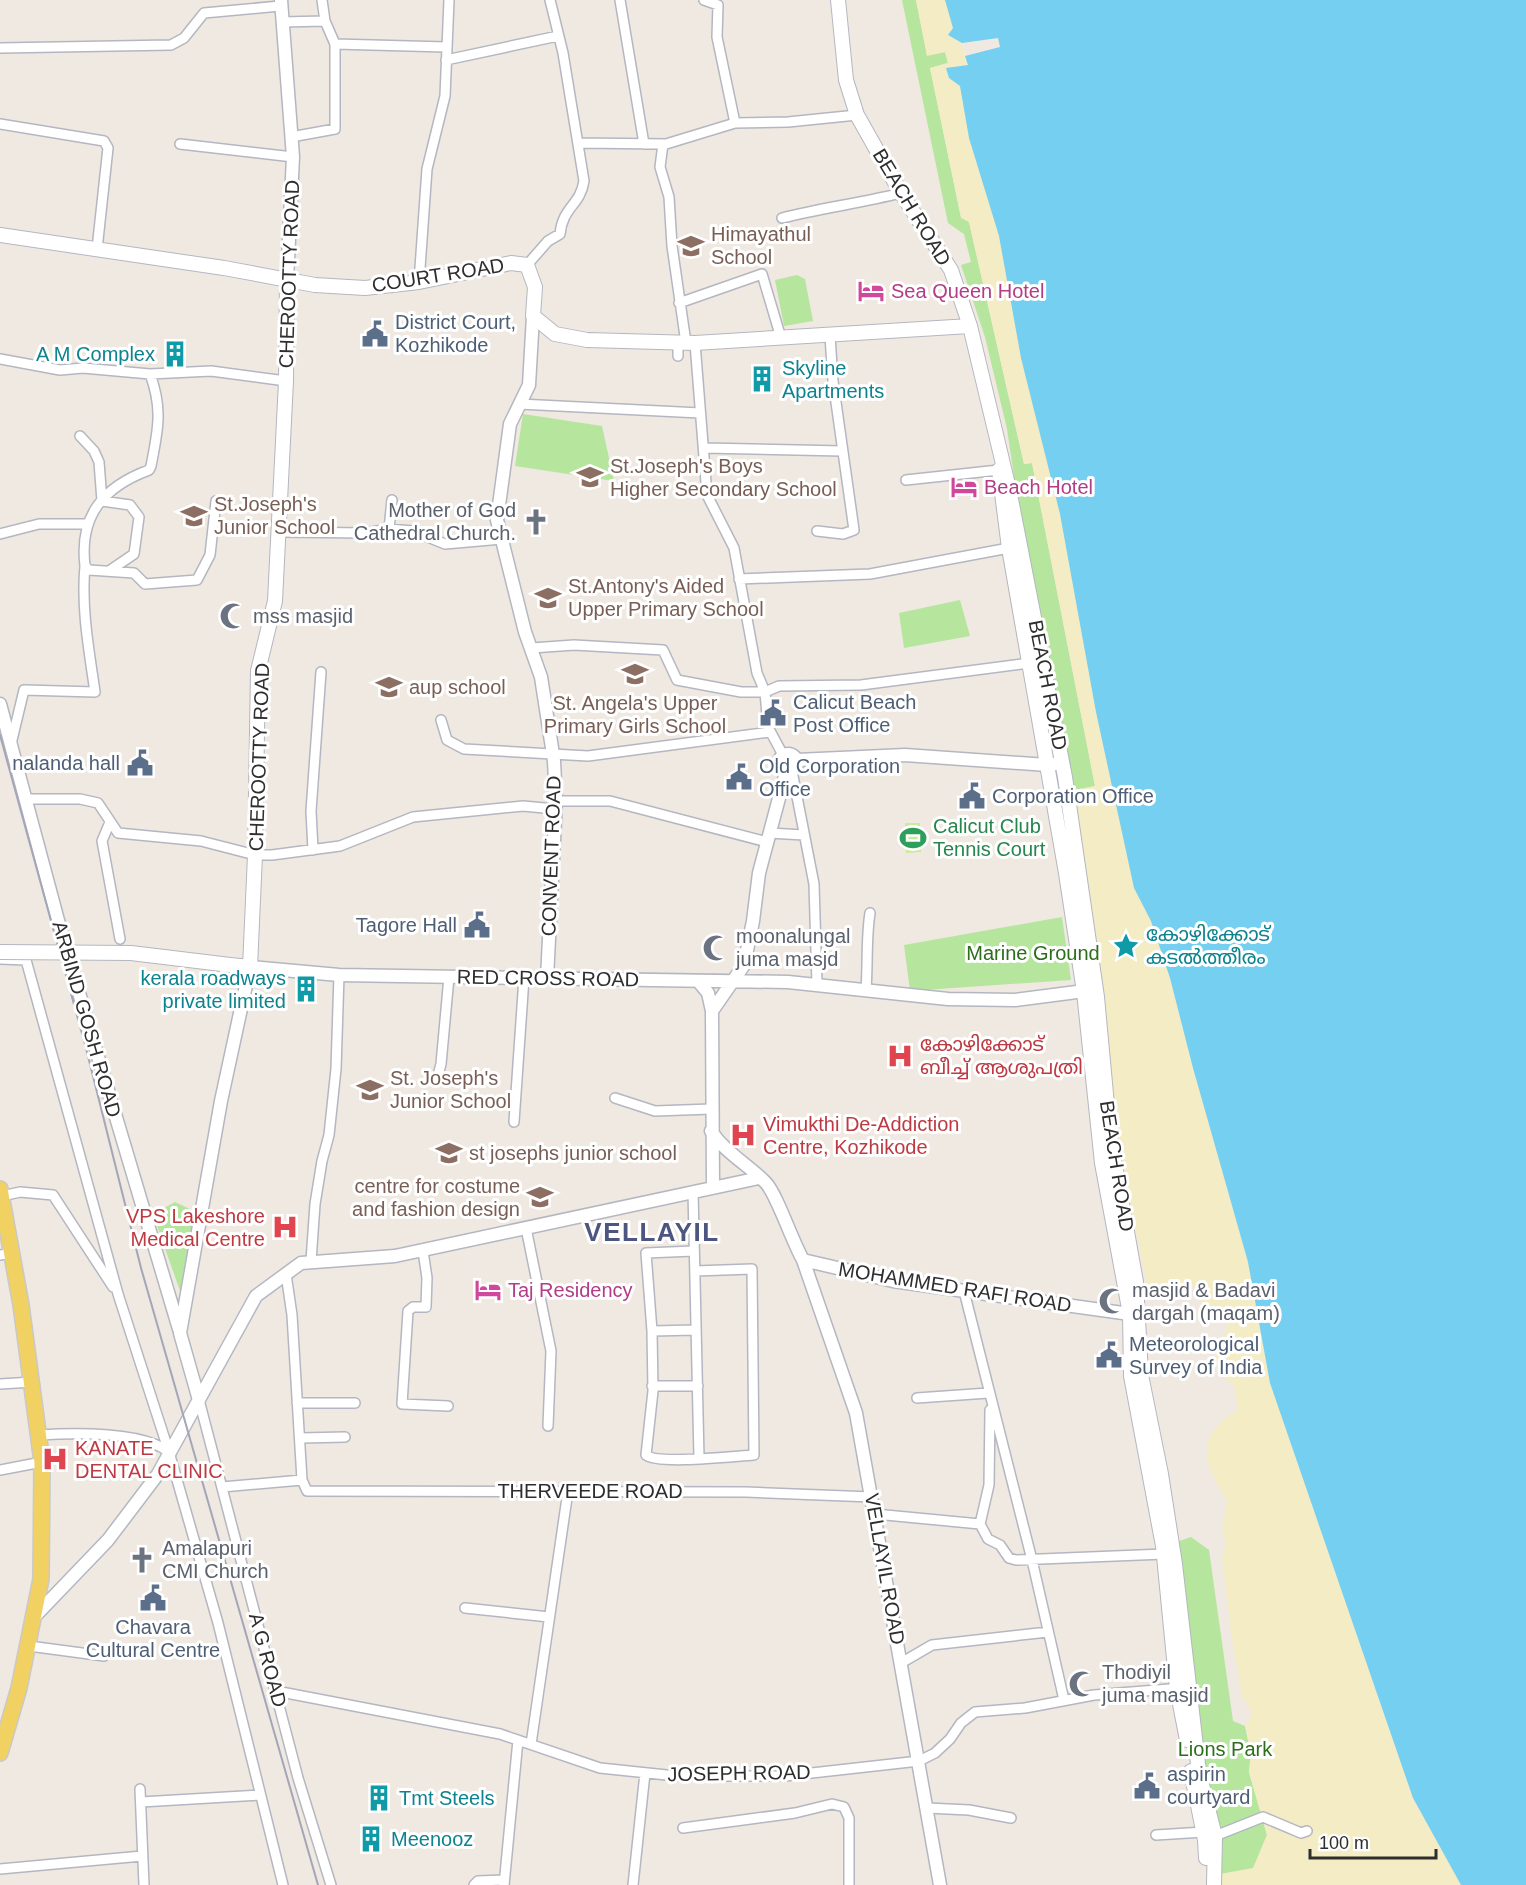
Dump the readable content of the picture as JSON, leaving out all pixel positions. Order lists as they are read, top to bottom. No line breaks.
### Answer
{"streets":{"main road":["BEACH ROAD","CHEROOTTY ROAD","COURT ROAD","RED CROSS ROAD"],"street":["CONVENT ROAD","ARBIND GOSH ROAD","MOHAMMED RAFI ROAD","THERVEEDE ROAD","VELLAYIL ROAD","A G ROAD","JOSEPH ROAD"]},"crossings":[["BEACH ROAD","RED CROSS ROAD"],["BEACH ROAD","MOHAMMED RAFI ROAD"],["BEACH ROAD","JOSEPH ROAD"],["CHEROOTTY ROAD","COURT ROAD"],["CHEROOTTY ROAD","RED CROSS ROAD"],["CHEROOTTY ROAD","ARBIND GOSH ROAD"],["CHEROOTTY ROAD","A G ROAD"],["COURT ROAD","CONVENT ROAD"],["CONVENT ROAD","RED CROSS ROAD"],["MOHAMMED RAFI ROAD","VELLAYIL ROAD"],["THERVEEDE ROAD","VELLAYIL ROAD"],["VELLAYIL ROAD","JOSEPH ROAD"],["A G ROAD","JOSEPH ROAD"]],"districts":["VELLAYIL"],"parks":["Marine Ground","Lions Park"],"places":{"school or university":["Himayathul School","St.Joseph's Boys Higher Secondary School","St.Joseph's Junior School","St.Antony's Aided Upper Primary School","St. Angela's Upper Primary Girls School","aup school","St. Joseph's Junior School","st josephs junior school","centre for costume and fashion design"],"hotel":["Sea Queen Hotel","Beach Hotel","Taj Residency"],"public building":["District Court, Kozhikode","Calicut Beach Post Office","nalanda hall","Old Corporation Office","Corporation Office","Tagore Hall","Meteorological Survey of India","Chavara Cultural Centre","aspirin courtyard"],"building":["A M Complex","Skyline Apartments","kerala roadways private limited","Tmt Steels","Meenooz"],"church":["Mother of God Cathedral Church.","Amalapuri CMI Church"],"mosque":["mss masjid","moonalungal juma masjd","masjid & Badavi dargah (maqam)","Thodiyil juma masjid"],"sports":["Calicut Club Tennis Court"],"place":["കോഴിക്കോട് കടൽത്തീരം"],"hospital":["കോഴിക്കോട് ബീച്ച് ആശുപത്രി","Vimukthi De-Addiction Centre, Kozhikode","VPS Lakeshore Medical Centre","KANATE DENTAL CLINIC"]},"scale_bar":"100 m"}
